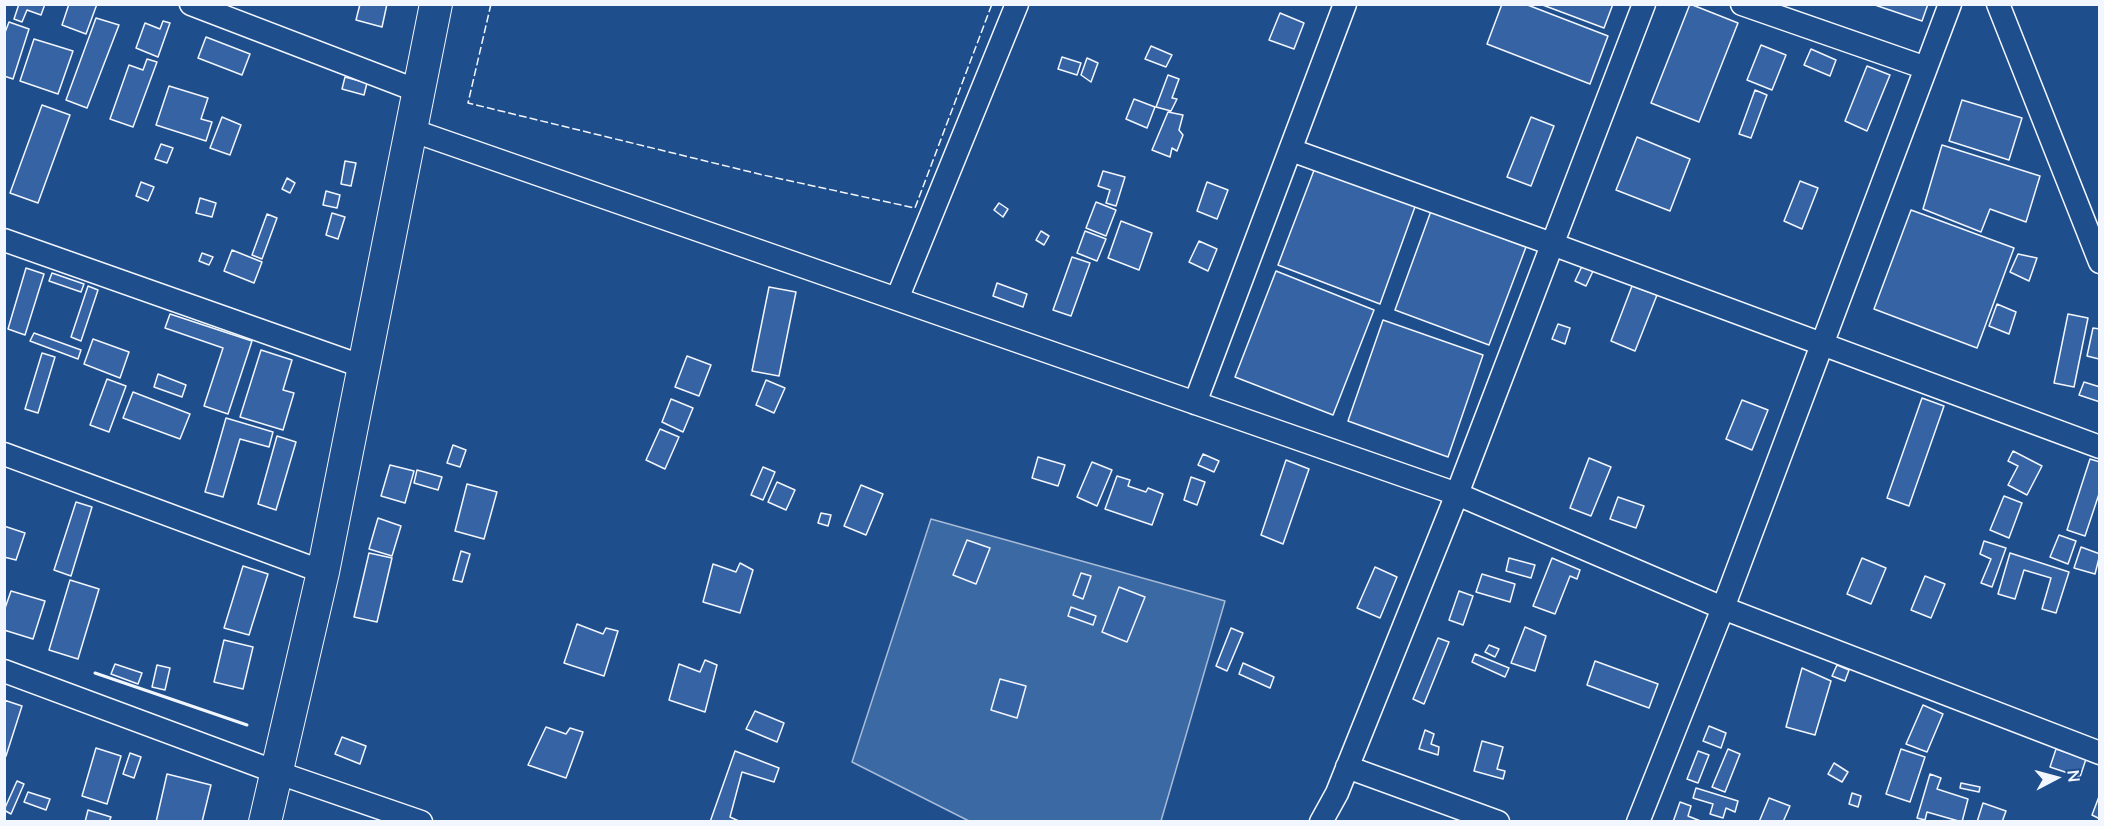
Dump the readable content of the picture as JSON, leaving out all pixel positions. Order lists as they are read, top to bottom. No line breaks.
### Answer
{"north":"right"}
